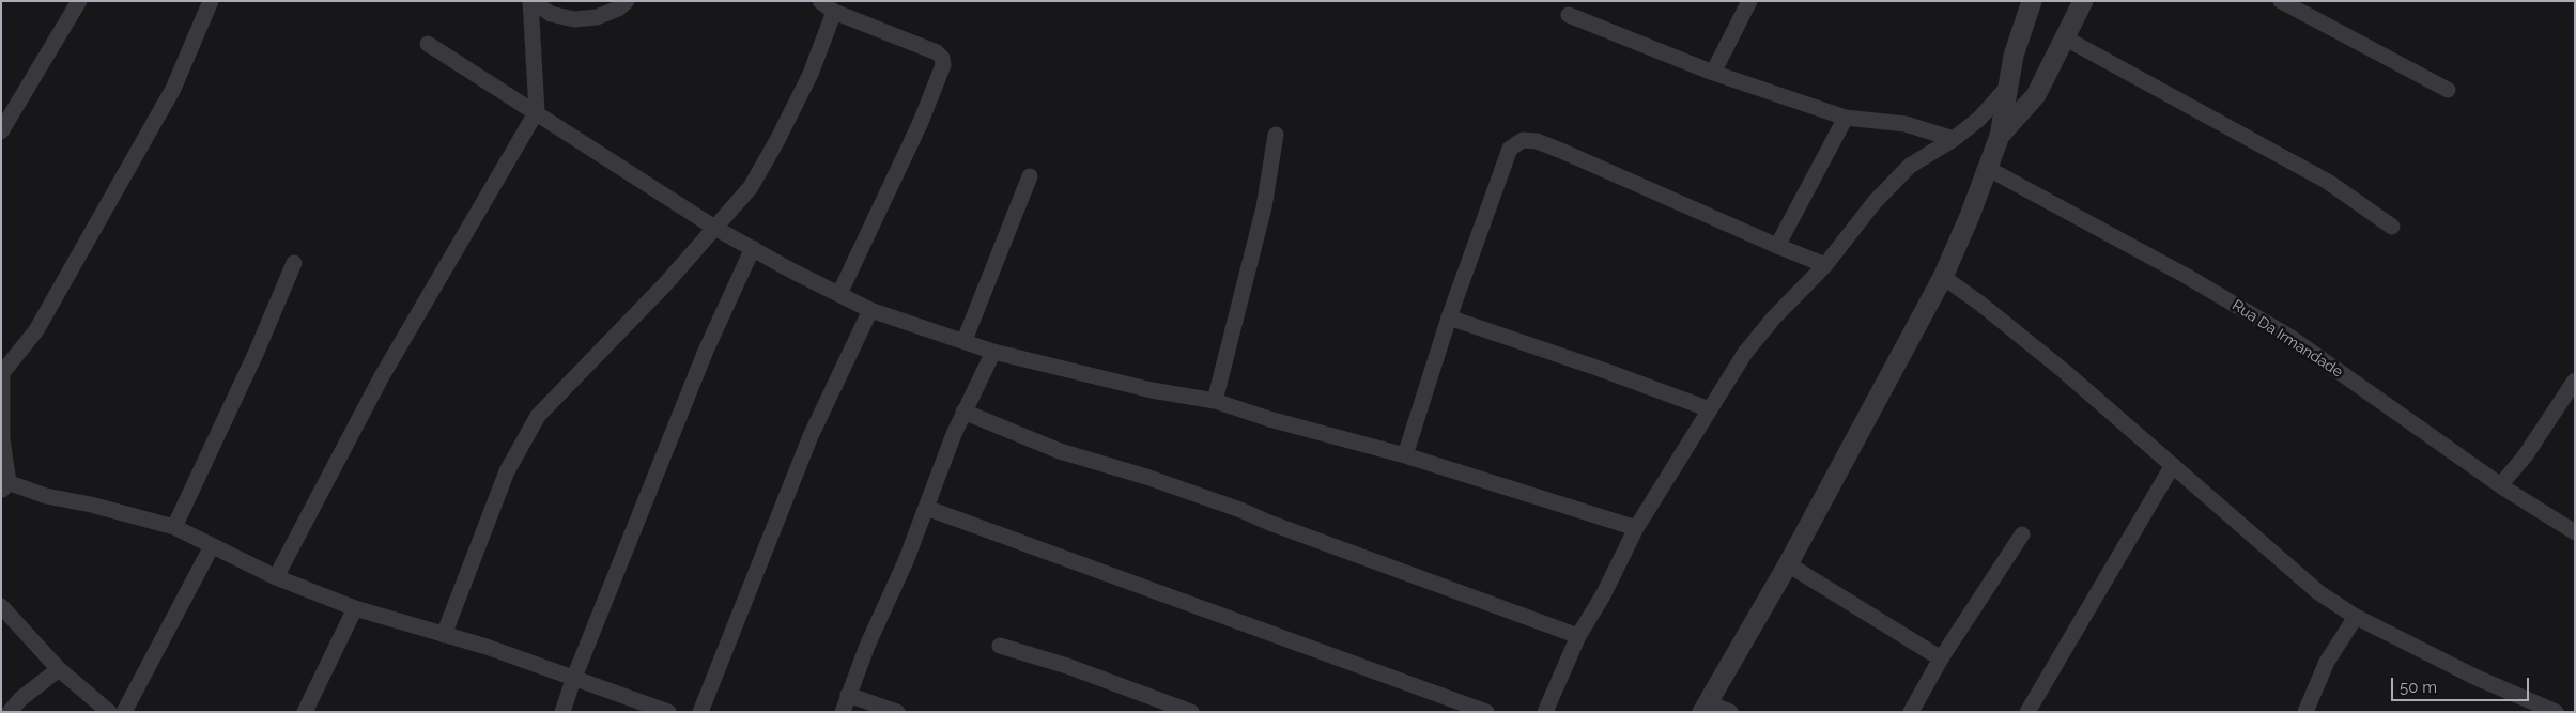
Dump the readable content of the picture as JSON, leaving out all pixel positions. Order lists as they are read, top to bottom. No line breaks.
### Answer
{"streets":{"street":["Rua Da Irmandade"]},"scale_bar":"50 m"}
